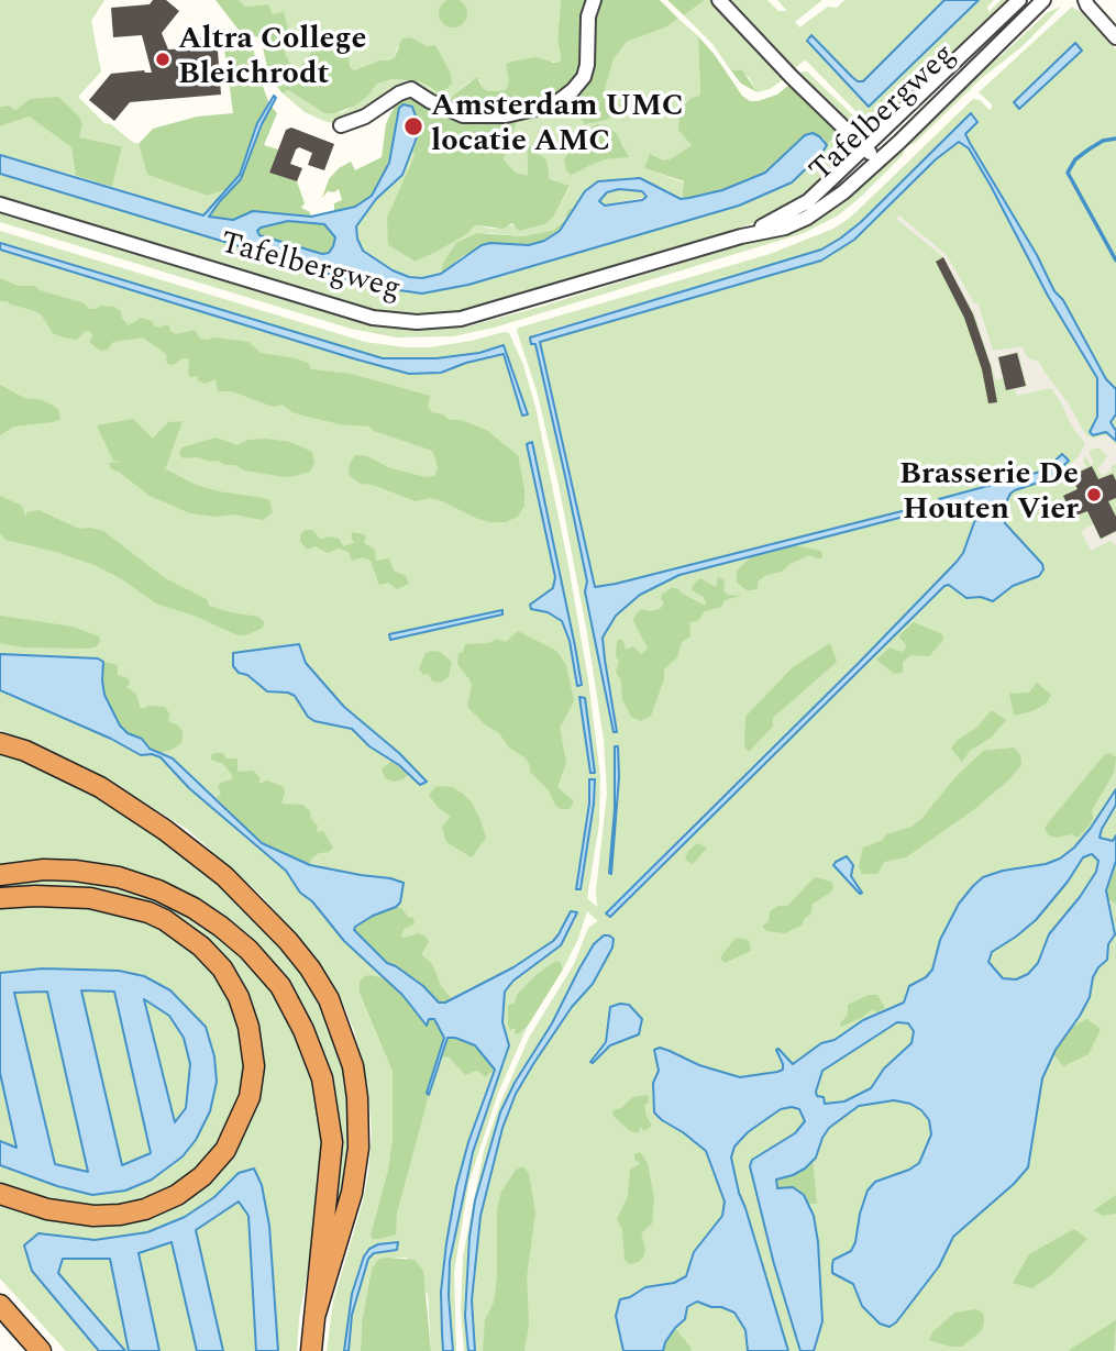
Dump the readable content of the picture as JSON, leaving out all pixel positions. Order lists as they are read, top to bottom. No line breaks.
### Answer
{"streets":{"street":["Tafelbergweg"]},"places":["Altra College Bleichrodt","Amsterdam UMC locatie AMC","Brasserie De Houten Vier"]}
